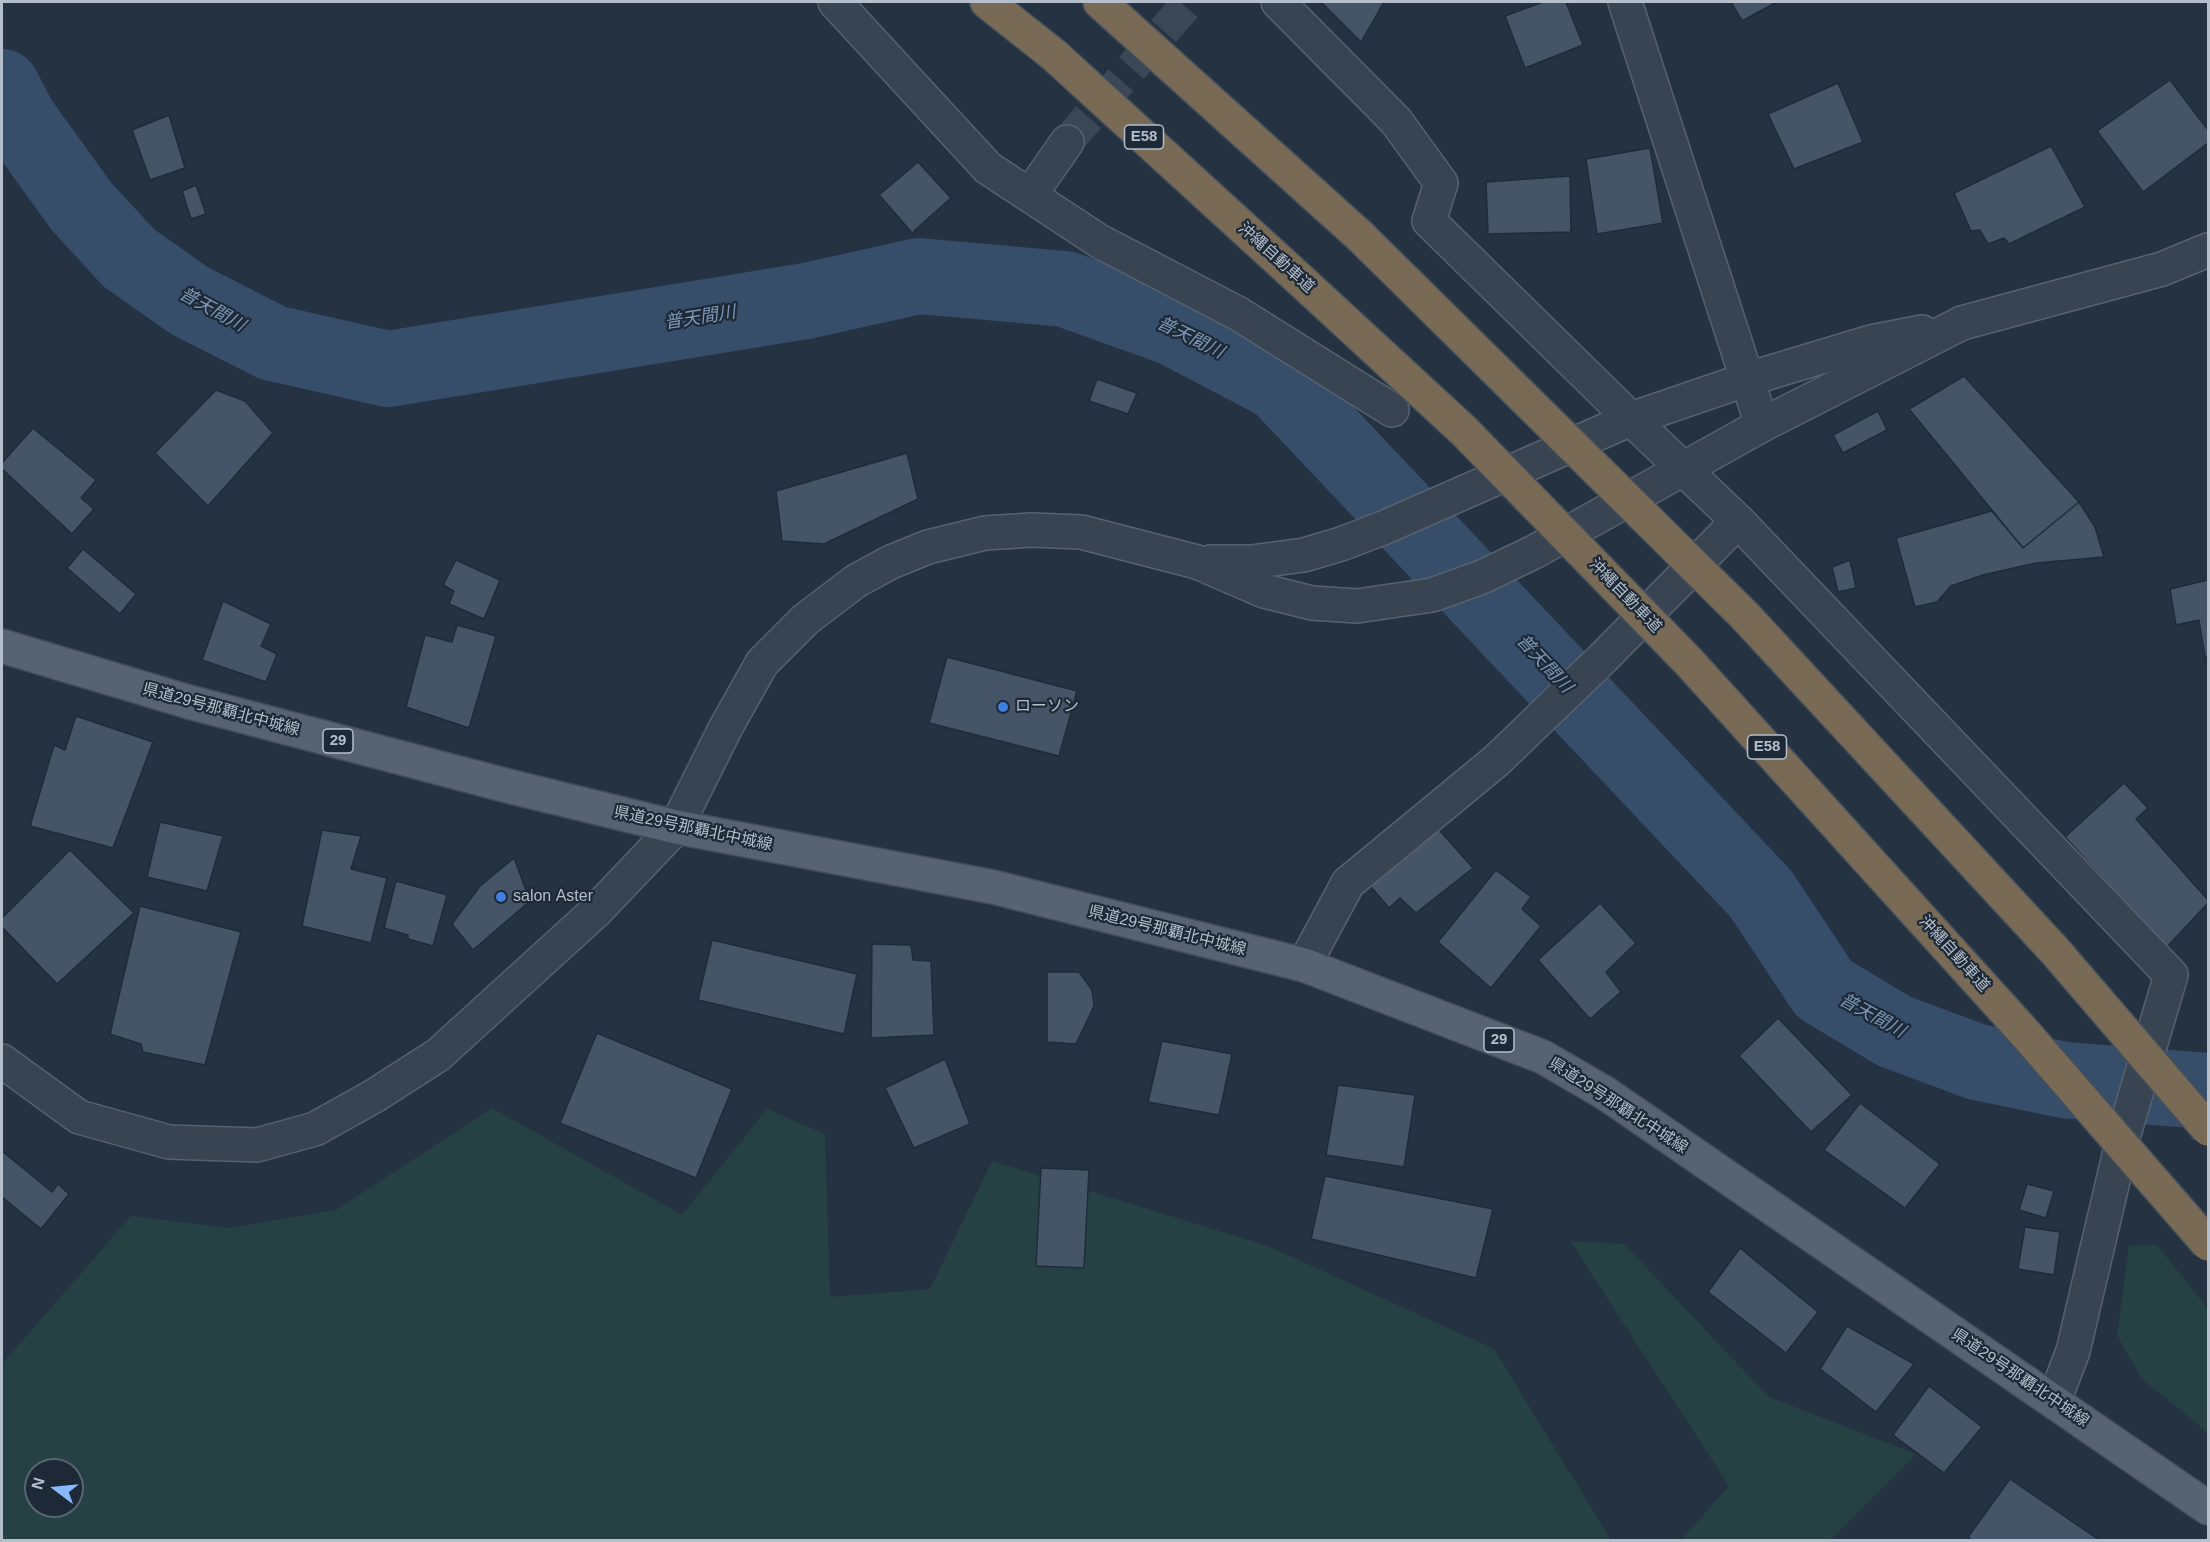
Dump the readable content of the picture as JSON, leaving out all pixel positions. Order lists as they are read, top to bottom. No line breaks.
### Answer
{"streets":{"highway":["E58","沖縄自動車道"],"main road":["県道29号那覇北中城線","29"]},"water":["普天間川"],"places":["ローソン","salon Aster"],"north":"left"}
